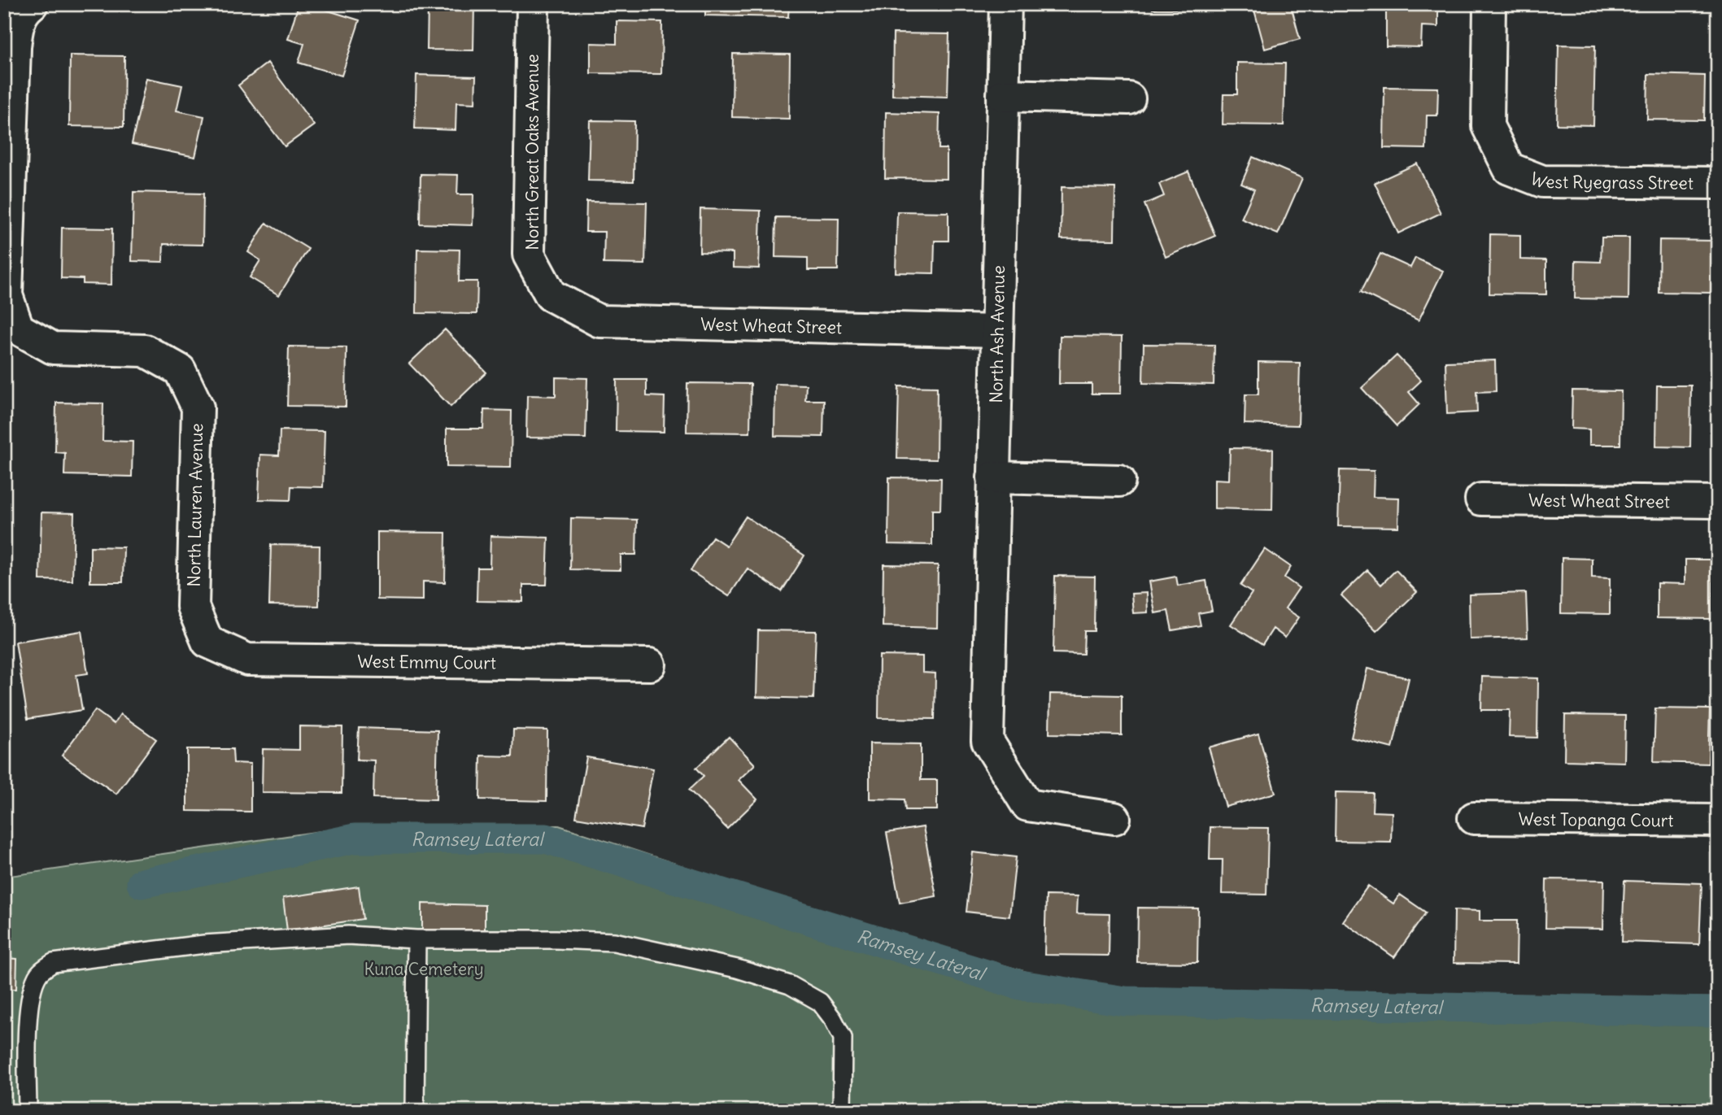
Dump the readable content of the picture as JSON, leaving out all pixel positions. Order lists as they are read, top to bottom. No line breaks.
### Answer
{"streets":{"street":["North Great Oaks Avenue","West Ryegrass Street","West Wheat Street","North Ash Avenue","North Lauren Avenue","West Emmy Court","West Topanga Court"]},"crossings":[["North Great Oaks Avenue","West Wheat Street"],["West Wheat Street","North Ash Avenue"],["North Lauren Avenue","West Emmy Court"]],"water":["Ramsey Lateral"],"parks":["Kuna Cemetery"]}
